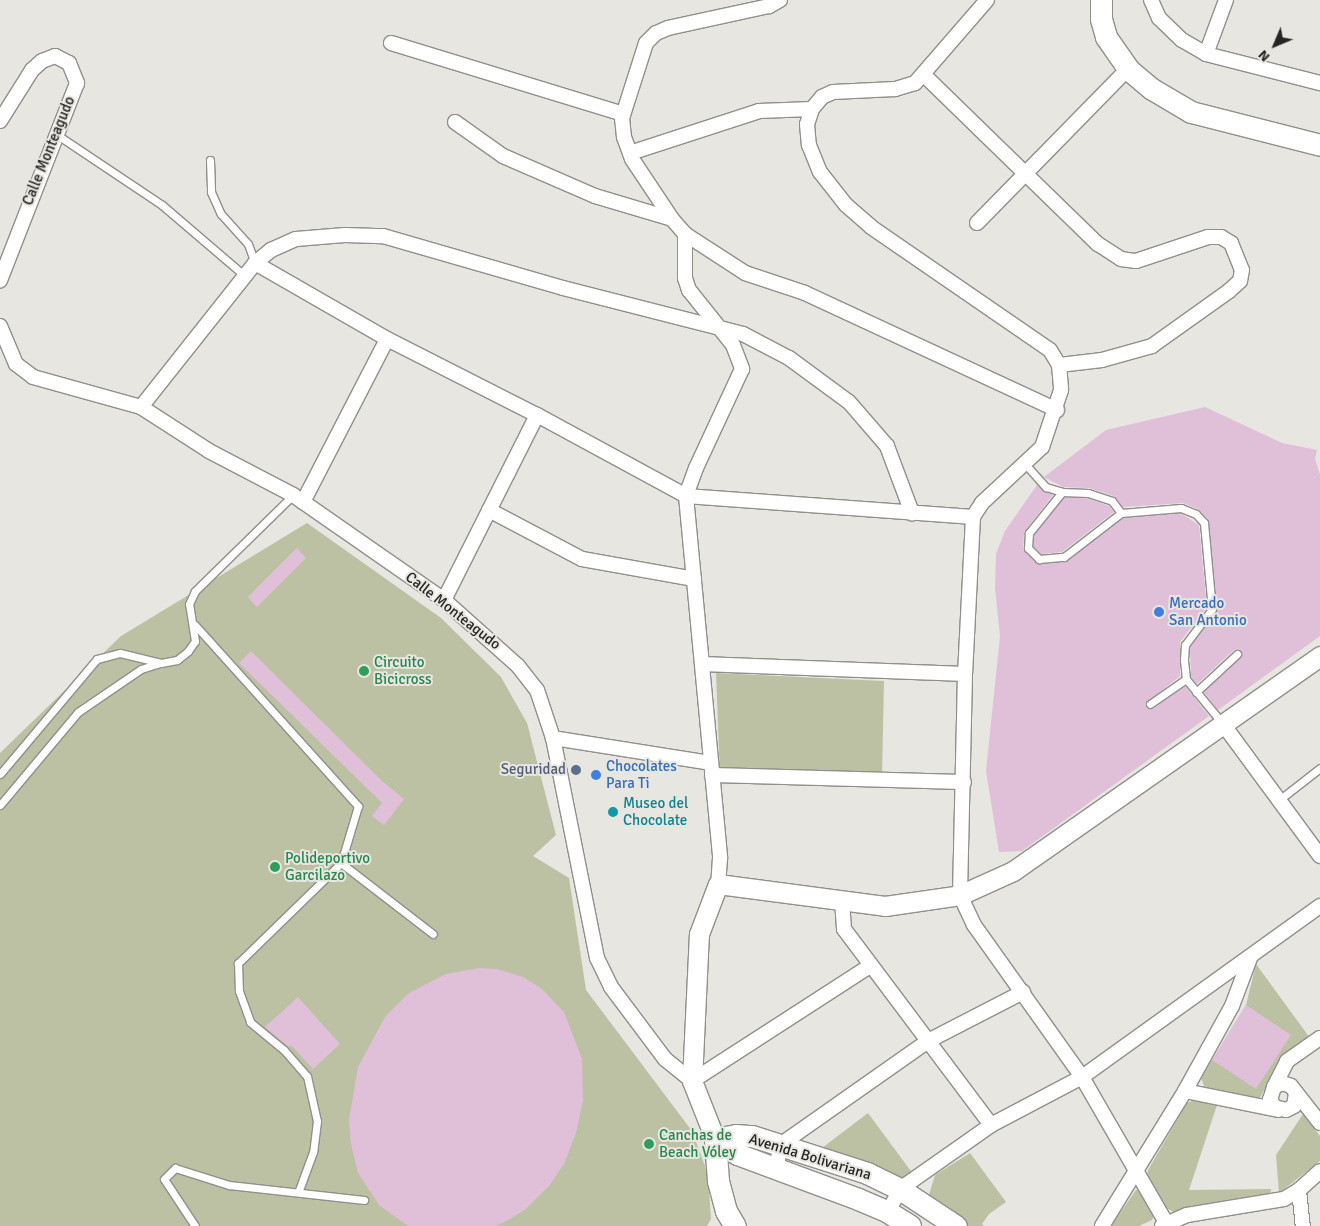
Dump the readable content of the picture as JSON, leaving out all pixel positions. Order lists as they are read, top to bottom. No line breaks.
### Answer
{"streets":{"main road":["Avenida Bolivariana"],"street":["Calle Monteagudo"]},"places":["Mercado San Antonio","Circuito Bicicross","Seguridad","Chocolates Para Ti","Museo del Chocolate","Polideportivo Garcilazo","Canchas de Beach Vóley"],"north":"bottom left"}
